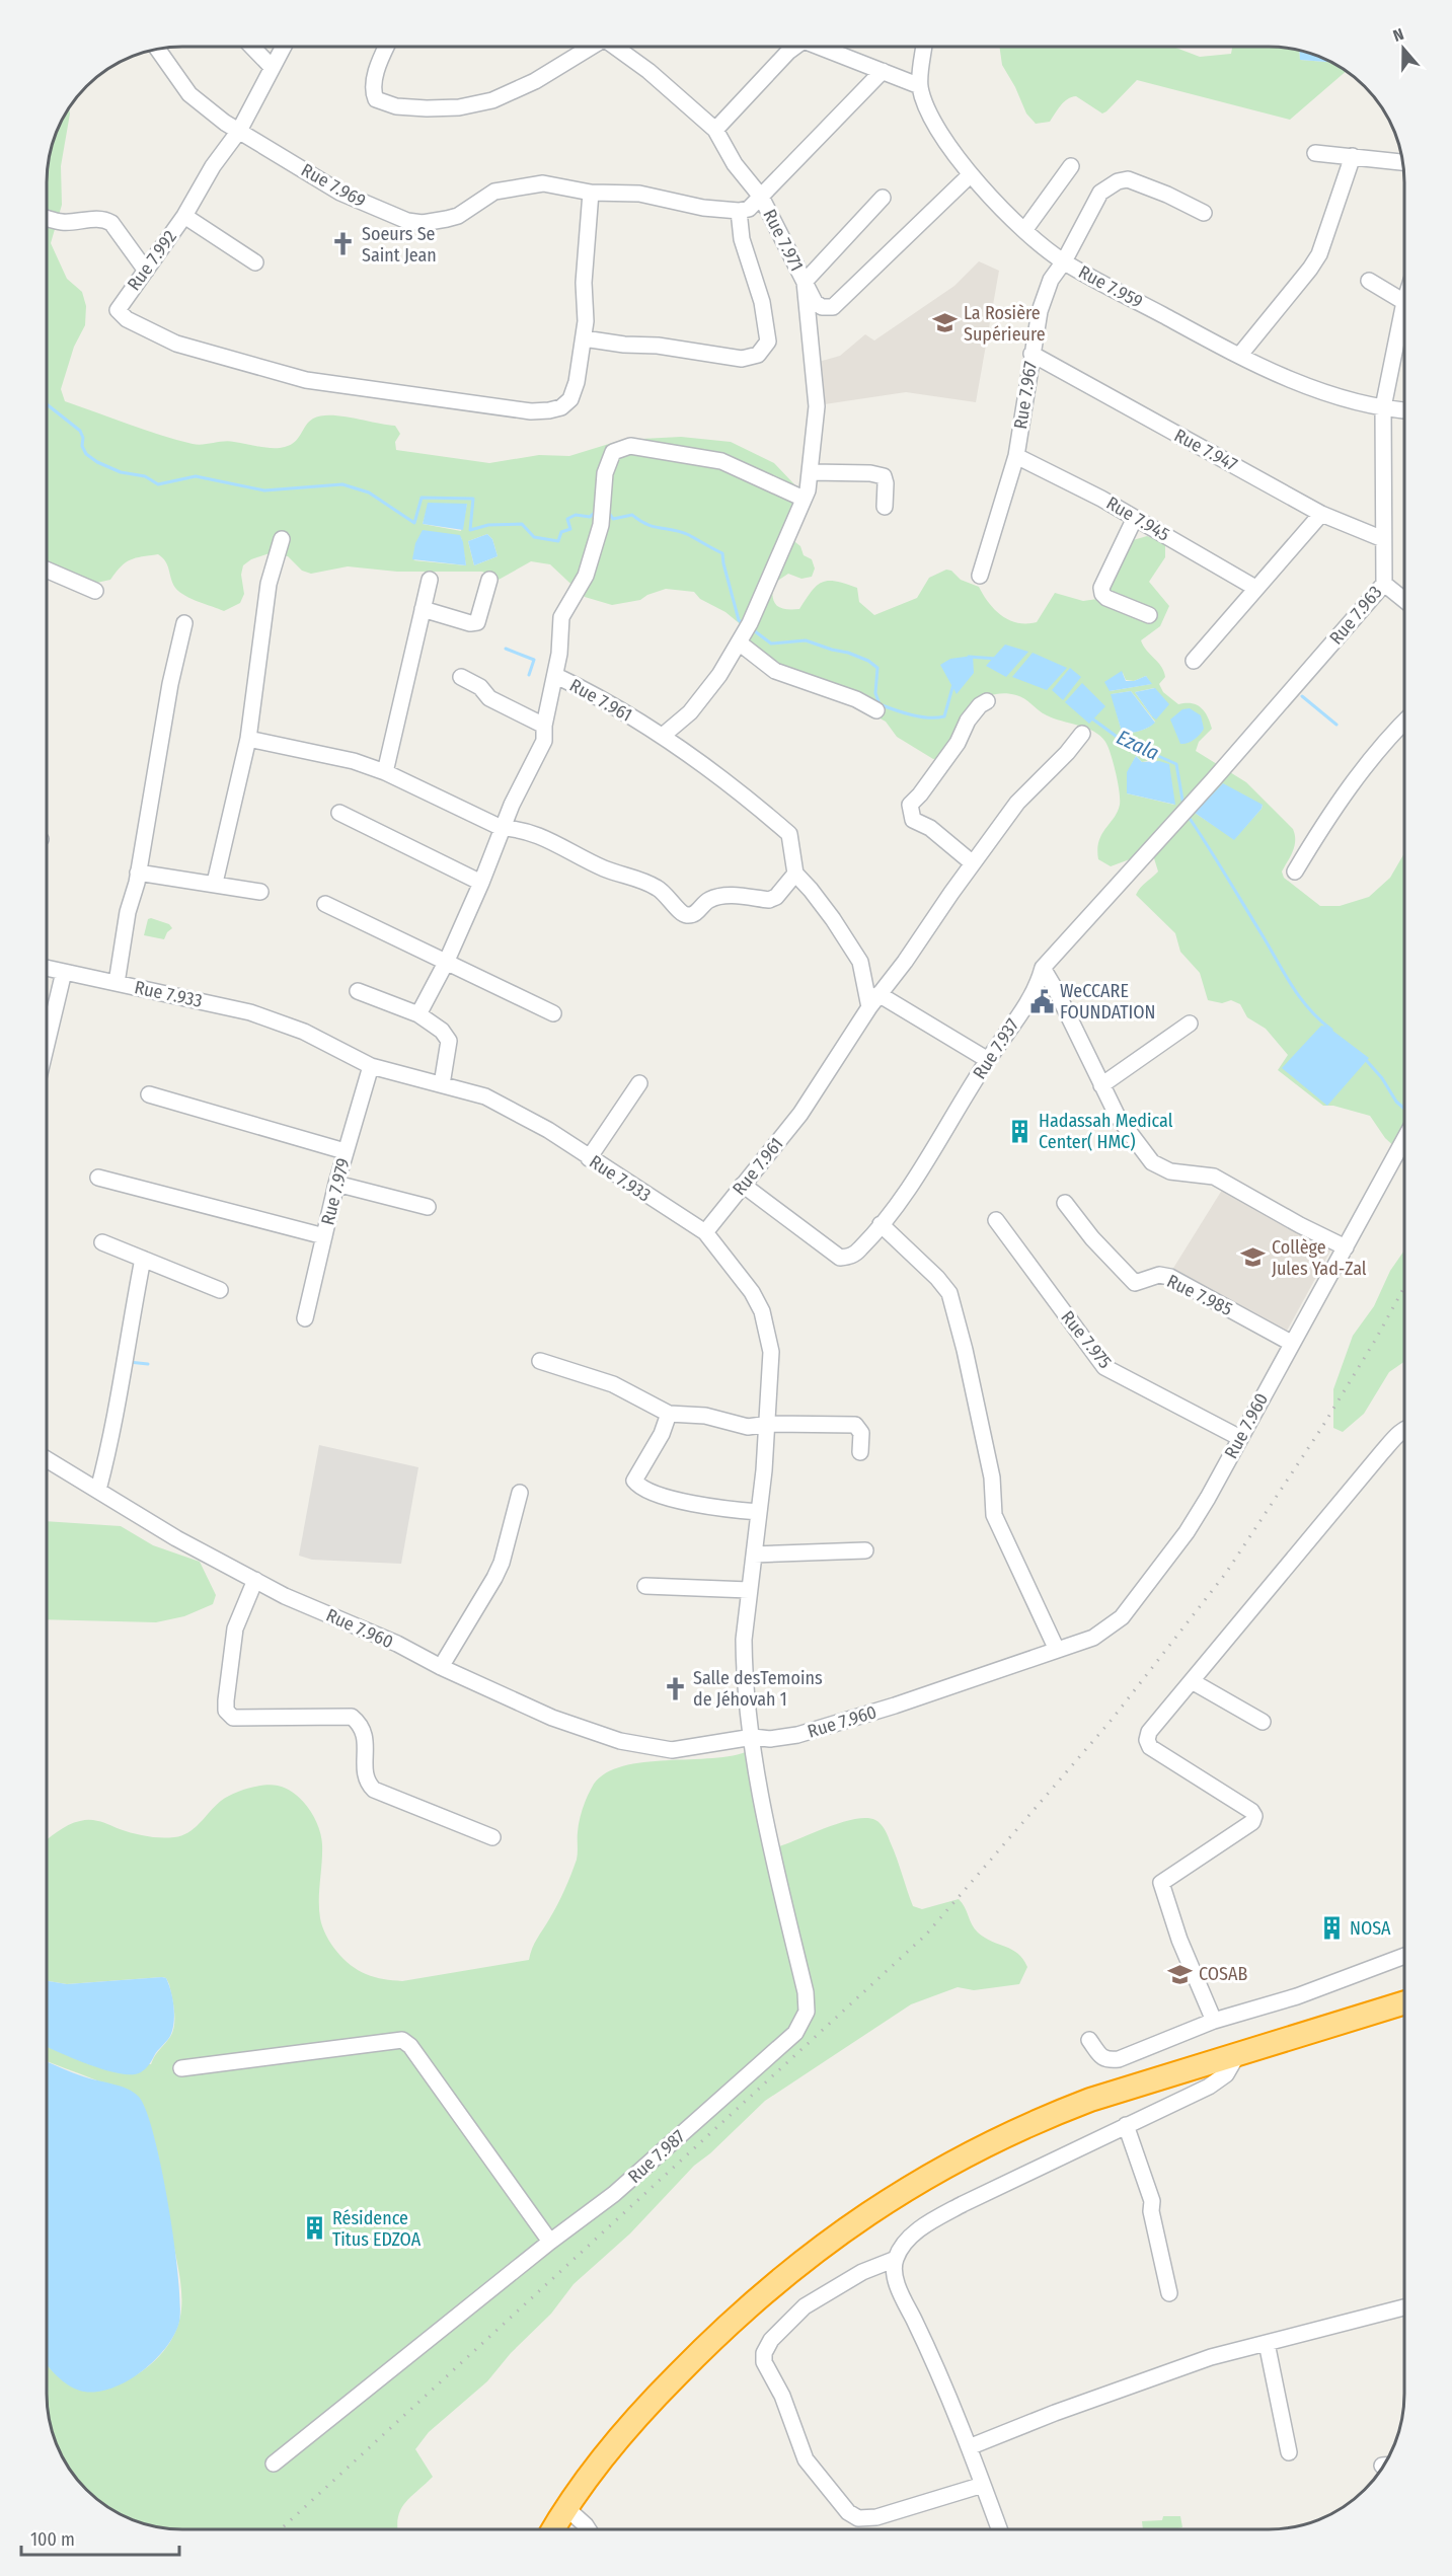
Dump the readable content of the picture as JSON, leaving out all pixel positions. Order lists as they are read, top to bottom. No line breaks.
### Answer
{"streets":{"street":["Rue 7.969","Rue 7.971","Rue 7.992","Rue 7.959","Rue 7.967","Rue 7.947","Rue 7.945","Rue 7.963","Rue 7.961","Rue 7.933","Rue 7.937","Rue 7.979","Rue 7.985","Rue 7.975","Rue 7.960","Rue 7.987"]},"crossings":[["Rue 7.969","Rue 7.992"],["Rue 7.971","Rue 7.959"],["Rue 7.959","Rue 7.967"],["Rue 7.959","Rue 7.963"],["Rue 7.967","Rue 7.947"],["Rue 7.967","Rue 7.945"],["Rue 7.947","Rue 7.963"],["Rue 7.963","Rue 7.937"],["Rue 7.961","Rue 7.933"],["Rue 7.961","Rue 7.937"],["Rue 7.933","Rue 7.979"],["Rue 7.933","Rue 7.960"],["Rue 7.933","Rue 7.987"],["Rue 7.985","Rue 7.960"],["Rue 7.975","Rue 7.960"],["Rue 7.960","Rue 7.987"]],"water":["Ezala"],"places":{"church":["Soeurs Se Saint Jean","Salle desTemoins de Jéhovah 1"],"school or university":["La Rosière Supérieure","Collège Jules Yad-Zal","COSAB"],"public building":["WeCCARE FOUNDATION"],"building":["Hadassah Medical Center( HMC)","NOSA","Résidence Titus EDZOA"]},"scale_bar":"100 m","north":"top"}
